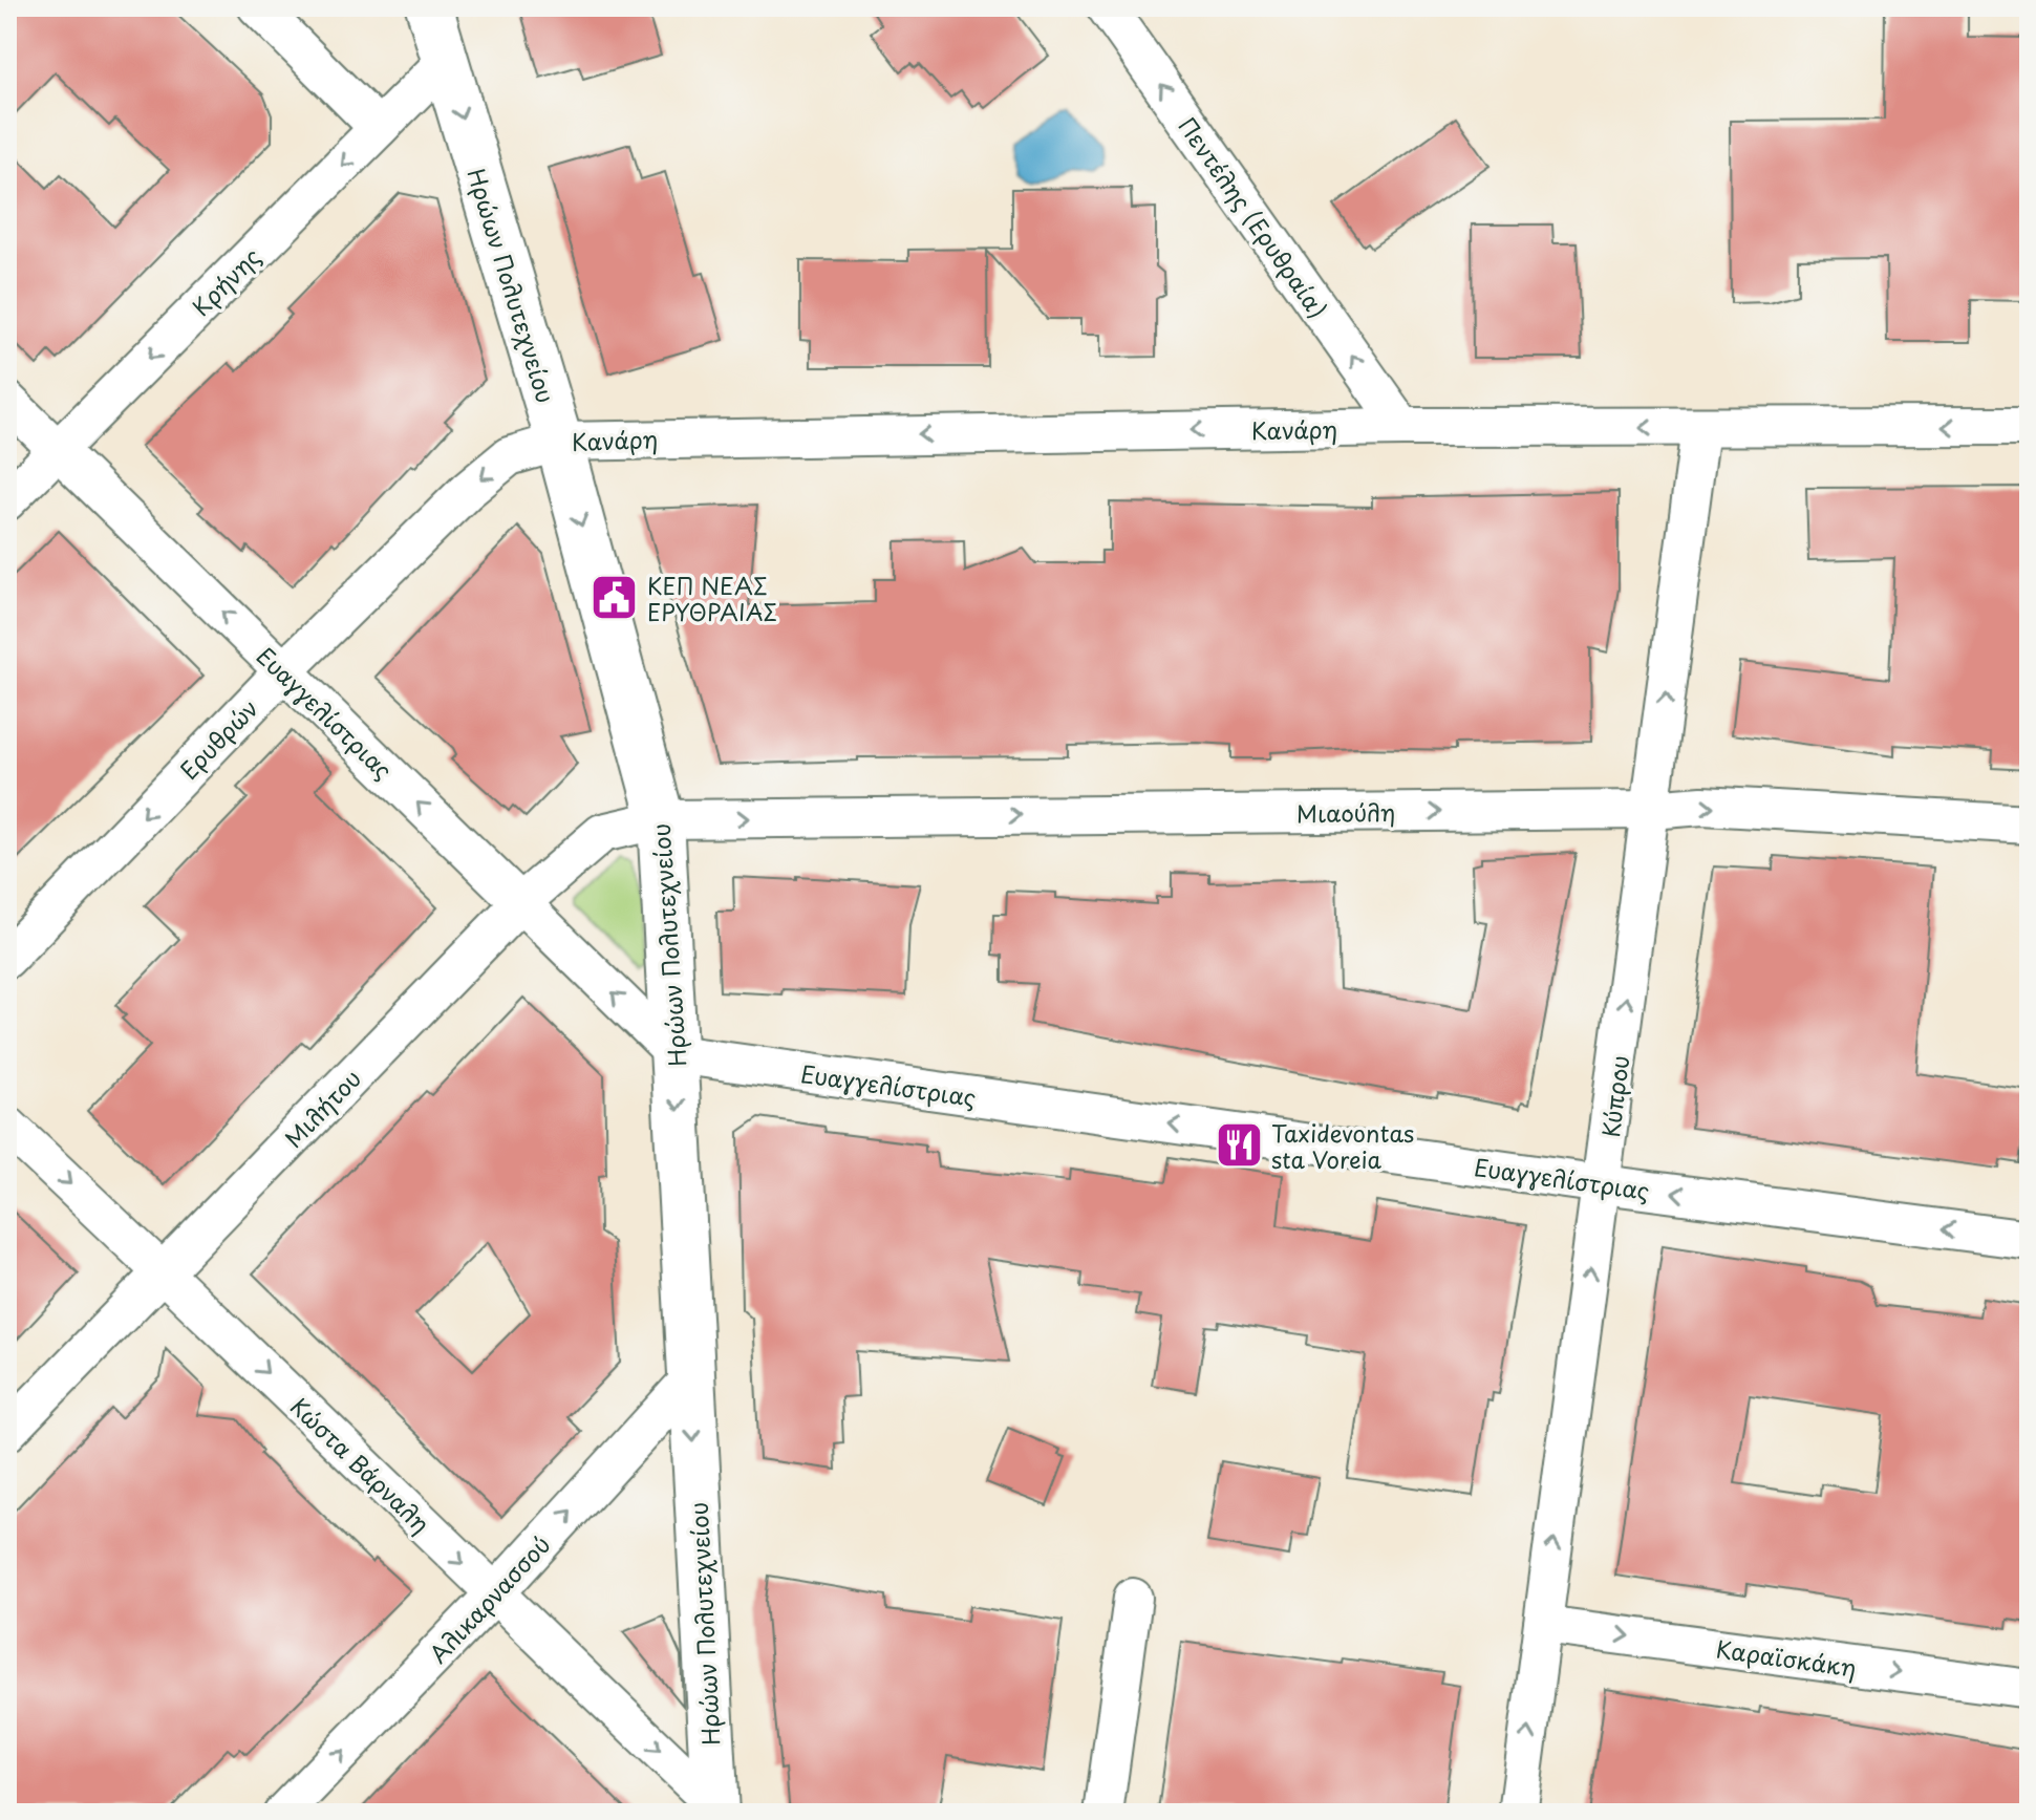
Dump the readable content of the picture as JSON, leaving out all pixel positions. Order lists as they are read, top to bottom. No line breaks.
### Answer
{"streets":{"street":["Πεντέλης (Ερυθραία)","Κρήνης","Ηρώων Πολυτεχνείου","Κανάρη","Ευαγγελίστριας","Ερυθρών","Μιαούλη","Κύπρου","Μιλήτου","Κώστα Βάρναλη","Αλικαρνασσού","Καραϊσκάκη"]},"crossings":[["Πεντέλης (Ερυθραία)","Κανάρη"],["Κρήνης","Ηρώων Πολυτεχνείου"],["Κρήνης","Ευαγγελίστριας"],["Ηρώων Πολυτεχνείου","Κανάρη"],["Ηρώων Πολυτεχνείου","Ευαγγελίστριας"],["Ηρώων Πολυτεχνείου","Ερυθρών"],["Ηρώων Πολυτεχνείου","Μιαούλη"],["Ηρώων Πολυτεχνείου","Μιλήτου"],["Ηρώων Πολυτεχνείου","Κώστα Βάρναλη"],["Ηρώων Πολυτεχνείου","Αλικαρνασσού"],["Κανάρη","Ερυθρών"],["Κανάρη","Κύπρου"],["Ευαγγελίστριας","Ερυθρών"],["Ευαγγελίστριας","Κύπρου"],["Ευαγγελίστριας","Μιλήτου"],["Μιαούλη","Κύπρου"],["Μιαούλη","Μιλήτου"],["Κύπρου","Καραϊσκάκη"],["Μιλήτου","Κώστα Βάρναλη"],["Κώστα Βάρναλη","Αλικαρνασσού"]],"one_way":["Πεντέλης (Ερυθραία)","Κρήνης","Ηρώων Πολυτεχνείου","Κανάρη","Ευαγγελίστριας","Ερυθρών","Μιαούλη","Κύπρου","Κώστα Βάρναλη","Αλικαρνασσού","Καραϊσκάκη"],"places":{"public building":["ΚΕΠ ΝΕΑΣ ΕΡΥΘΡΑΙΑΣ"],"restaurant":["Taxidevontas sta Voreia"]}}
